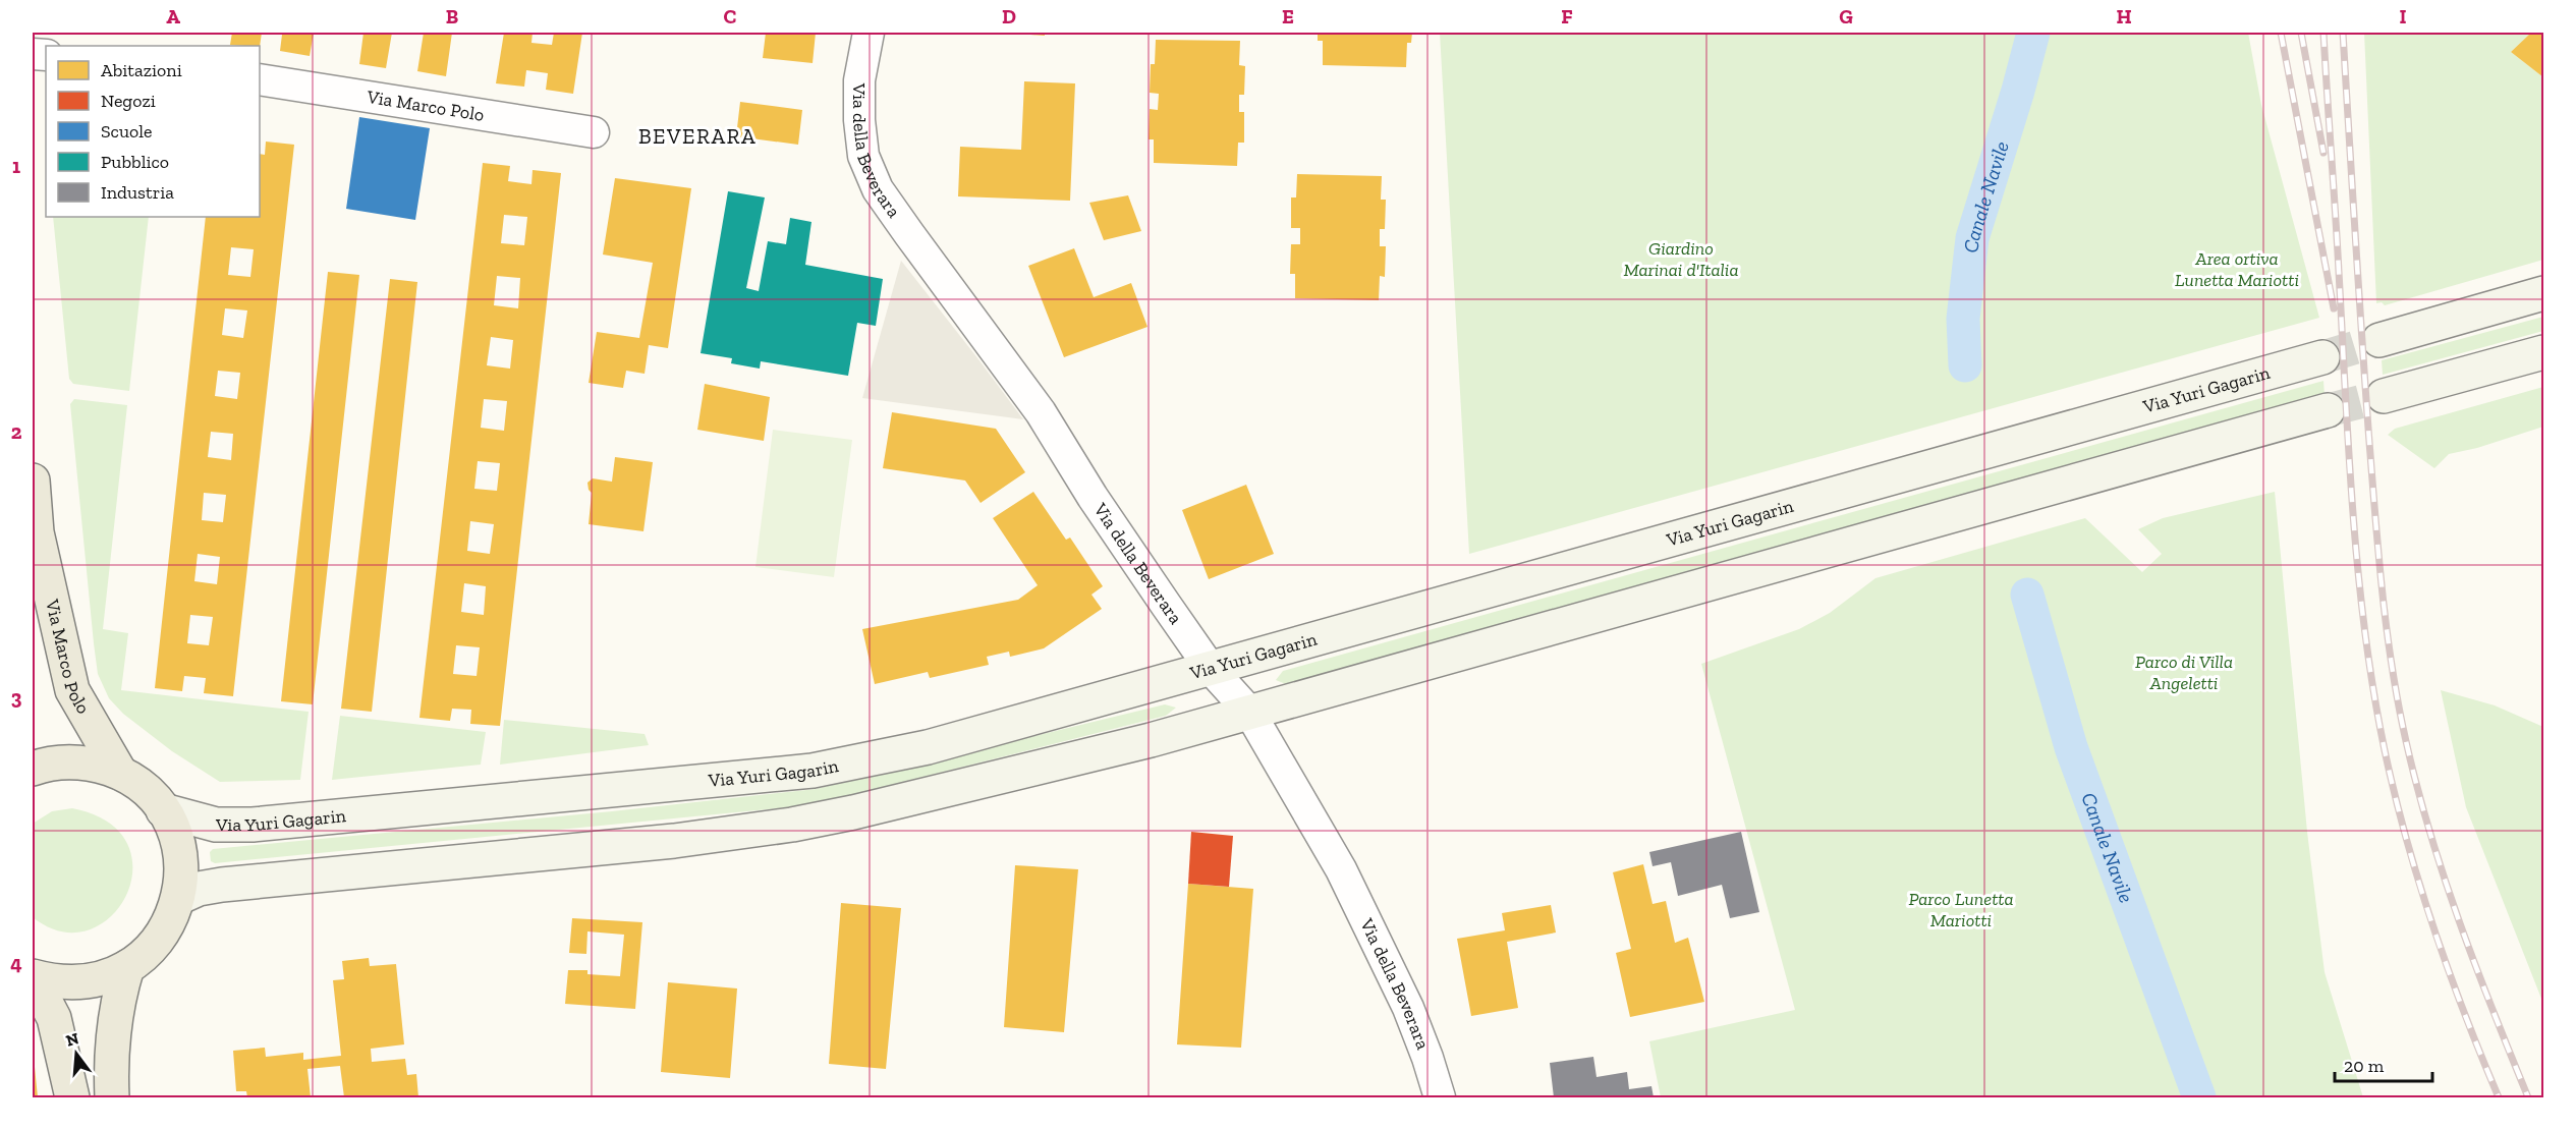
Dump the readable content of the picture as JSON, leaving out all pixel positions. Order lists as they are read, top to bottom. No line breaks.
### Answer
{"streets":{"main road":["Via Marco Polo","Via Yuri Gagarin"],"street":["Via della Beverara"]},"crossings":[["Via della Beverara","Via Yuri Gagarin"]],"districts":["BEVERARA"],"water":["Canale Navile"],"parks":["Giardino Marinai d'Italia","Area ortiva Lunetta Mariotti","Parco di Villa Angeletti","Parco Lunetta Mariotti"],"legend":["Abitazioni","Negozi","Scuole","Pubblico","Industria"],"scale_bar":"20 m","north":"top","grid":{"columns":["A","B","C","D","E","F","G","H","I"],"rows":["1","2","3","4"]}}
